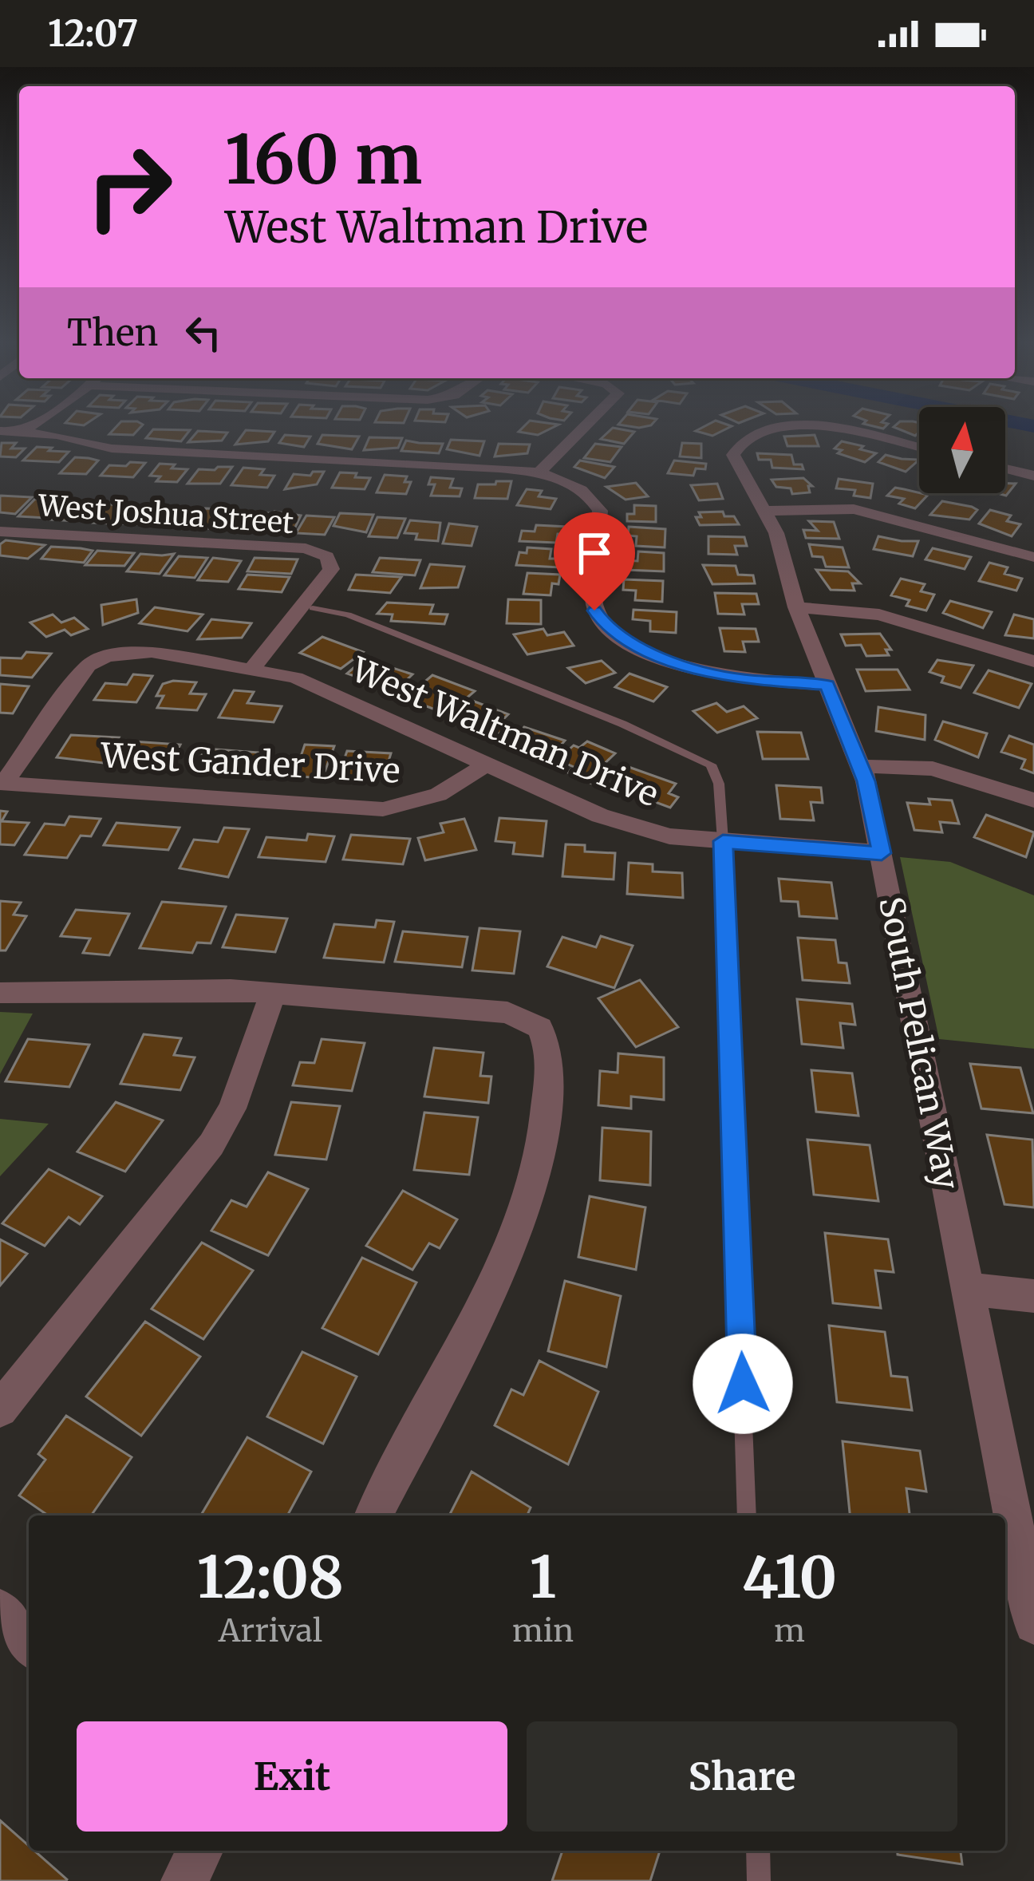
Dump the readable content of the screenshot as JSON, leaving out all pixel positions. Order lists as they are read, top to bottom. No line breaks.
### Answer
{"streets":{"street":["West Joshua Street","West Waltman Drive","West Gander Drive","South Pelican Way"]},"crossings":[["West Joshua Street","West Waltman Drive"],["West Waltman Drive","West Gander Drive"],["West Waltman Drive","South Pelican Way"]],"north":"top","page":{"status":"12:07","turn":["160 m","West Waltman Drive"],"then":"Then","eta":["12:08","Arrival","1","min","410","m"],"buttons":["Exit","Share"]}}
